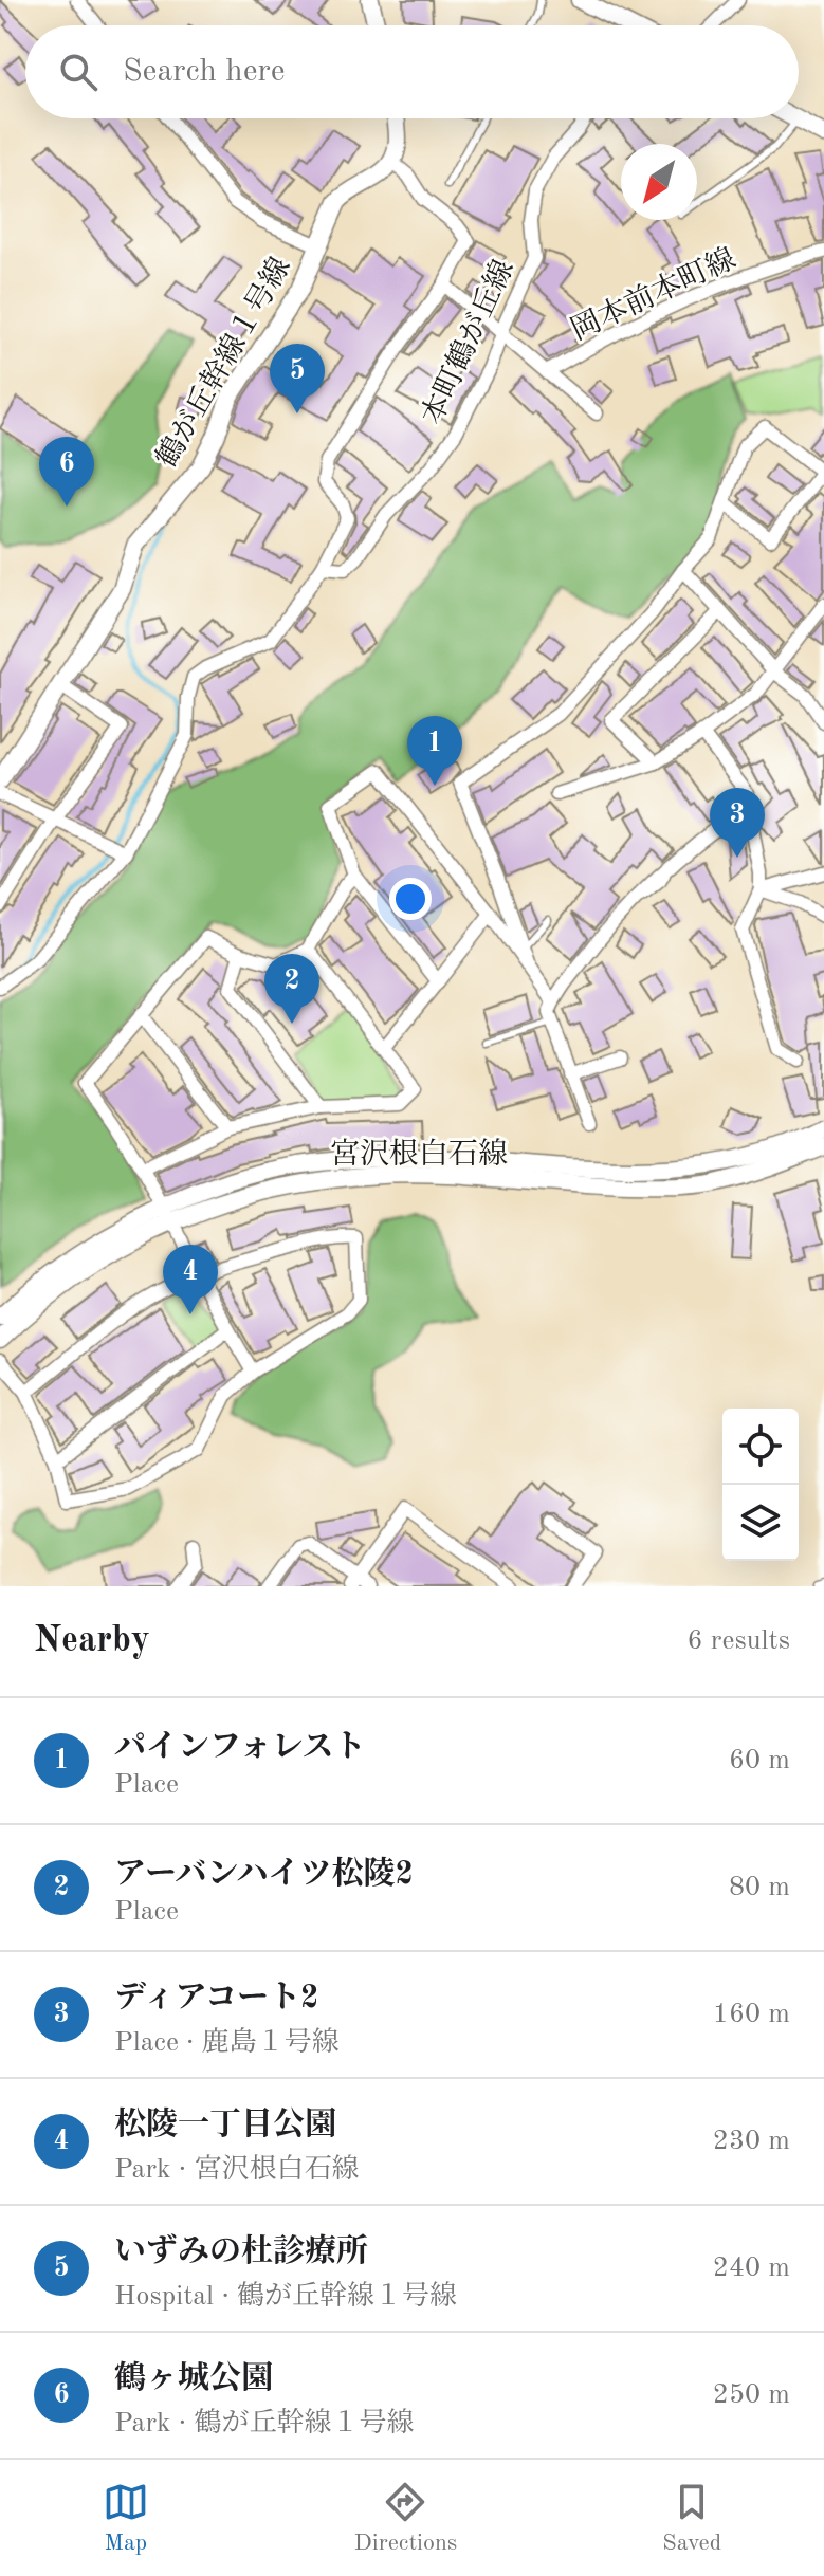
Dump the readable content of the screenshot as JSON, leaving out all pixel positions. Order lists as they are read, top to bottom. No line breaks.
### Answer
{"streets":{"street":["岡本前本町線","本町鶴が丘線","鶴が丘幹線１号線"]},"crossings":[["岡本前本町線","本町鶴が丘線"]],"north":"bottom left","page":{"search":"Search here","pins":["5","6","1","3","2","4"],"heading":["Nearby","6 results"],"list":[{"mark":"1","name":"パインフォレスト","note":"Place","value":"60 m"},{"mark":"2","name":"アーバンハイツ松陵2","note":"Place","value":"80 m"},{"mark":"3","name":"ディアコート2","note":"Place · 鹿島１号線","value":"160 m"},{"mark":"4","name":"松陵一丁目公園","note":"Park · 宮沢根白石線","value":"230 m"},{"mark":"5","name":"いずみの杜診療所","note":"Hospital · 鶴が丘幹線１号線","value":"240 m"},{"mark":"6","name":"鶴ヶ城公園","note":"Park · 鶴が丘幹線１号線","value":"250 m"}],"nav":["Map","Directions","Saved"]}}
